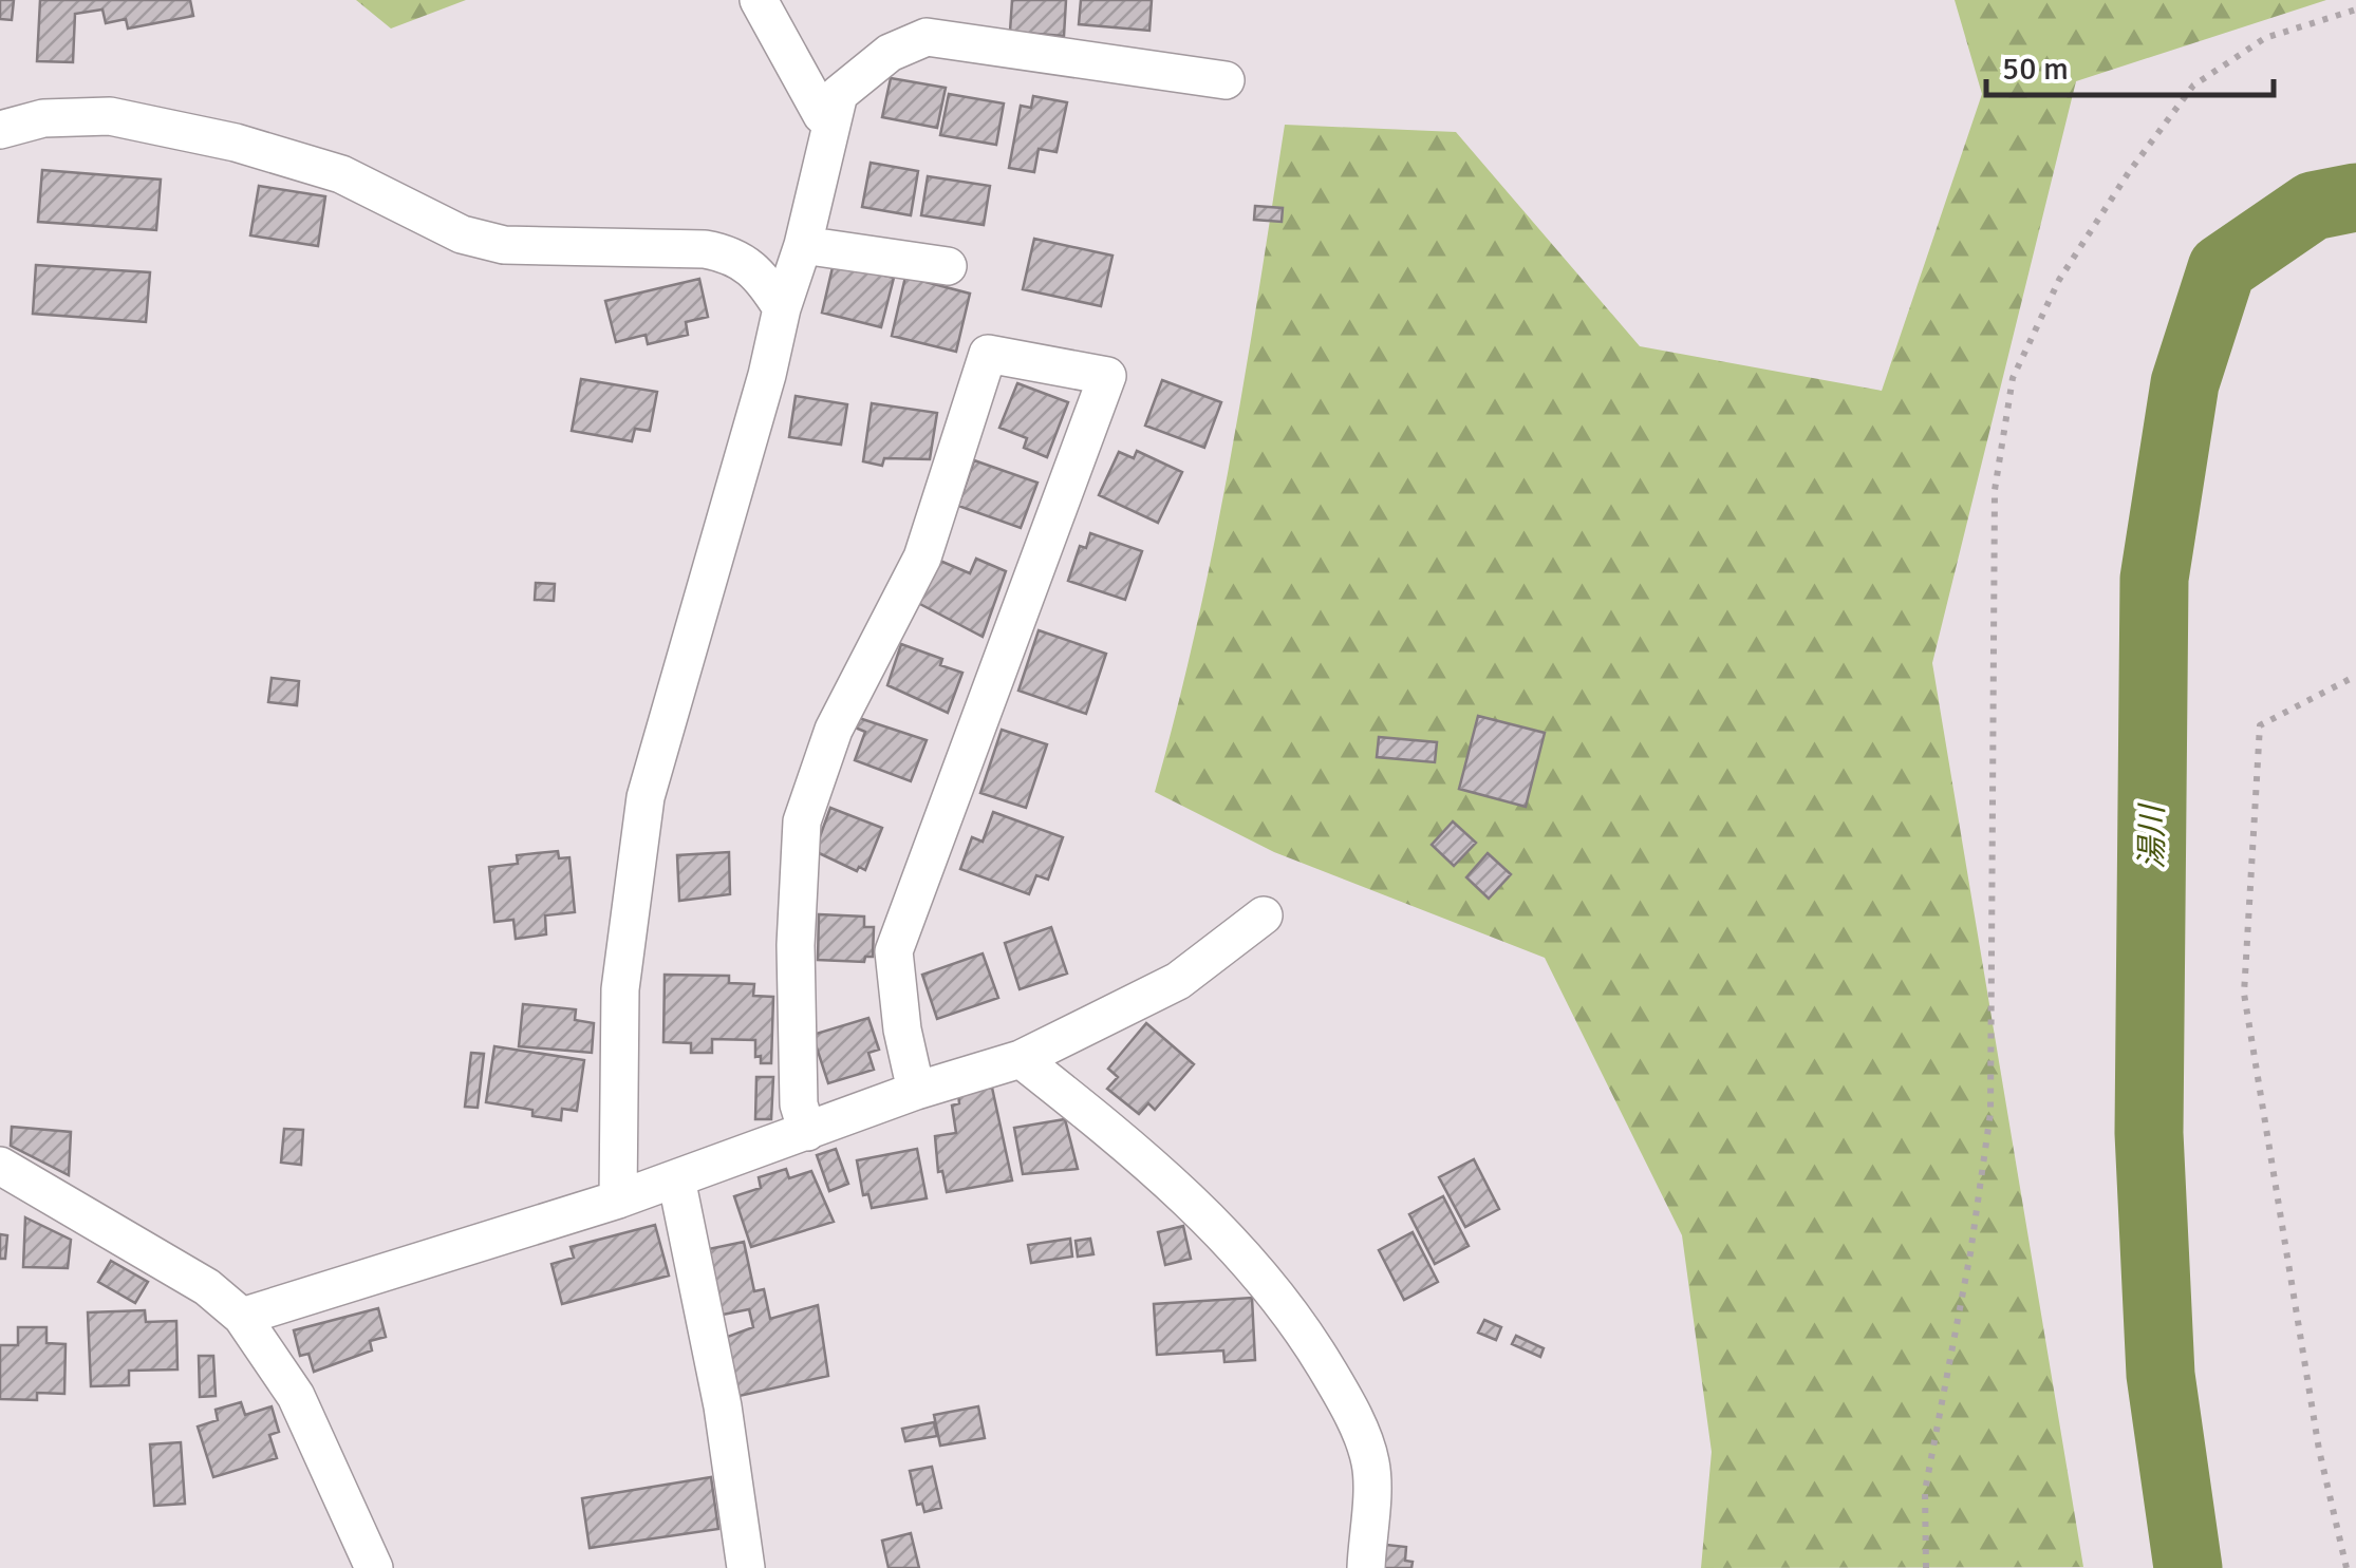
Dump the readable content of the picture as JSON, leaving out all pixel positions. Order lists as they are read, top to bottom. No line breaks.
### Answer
{"water":["湯川"],"scale_bar":"50 m"}
